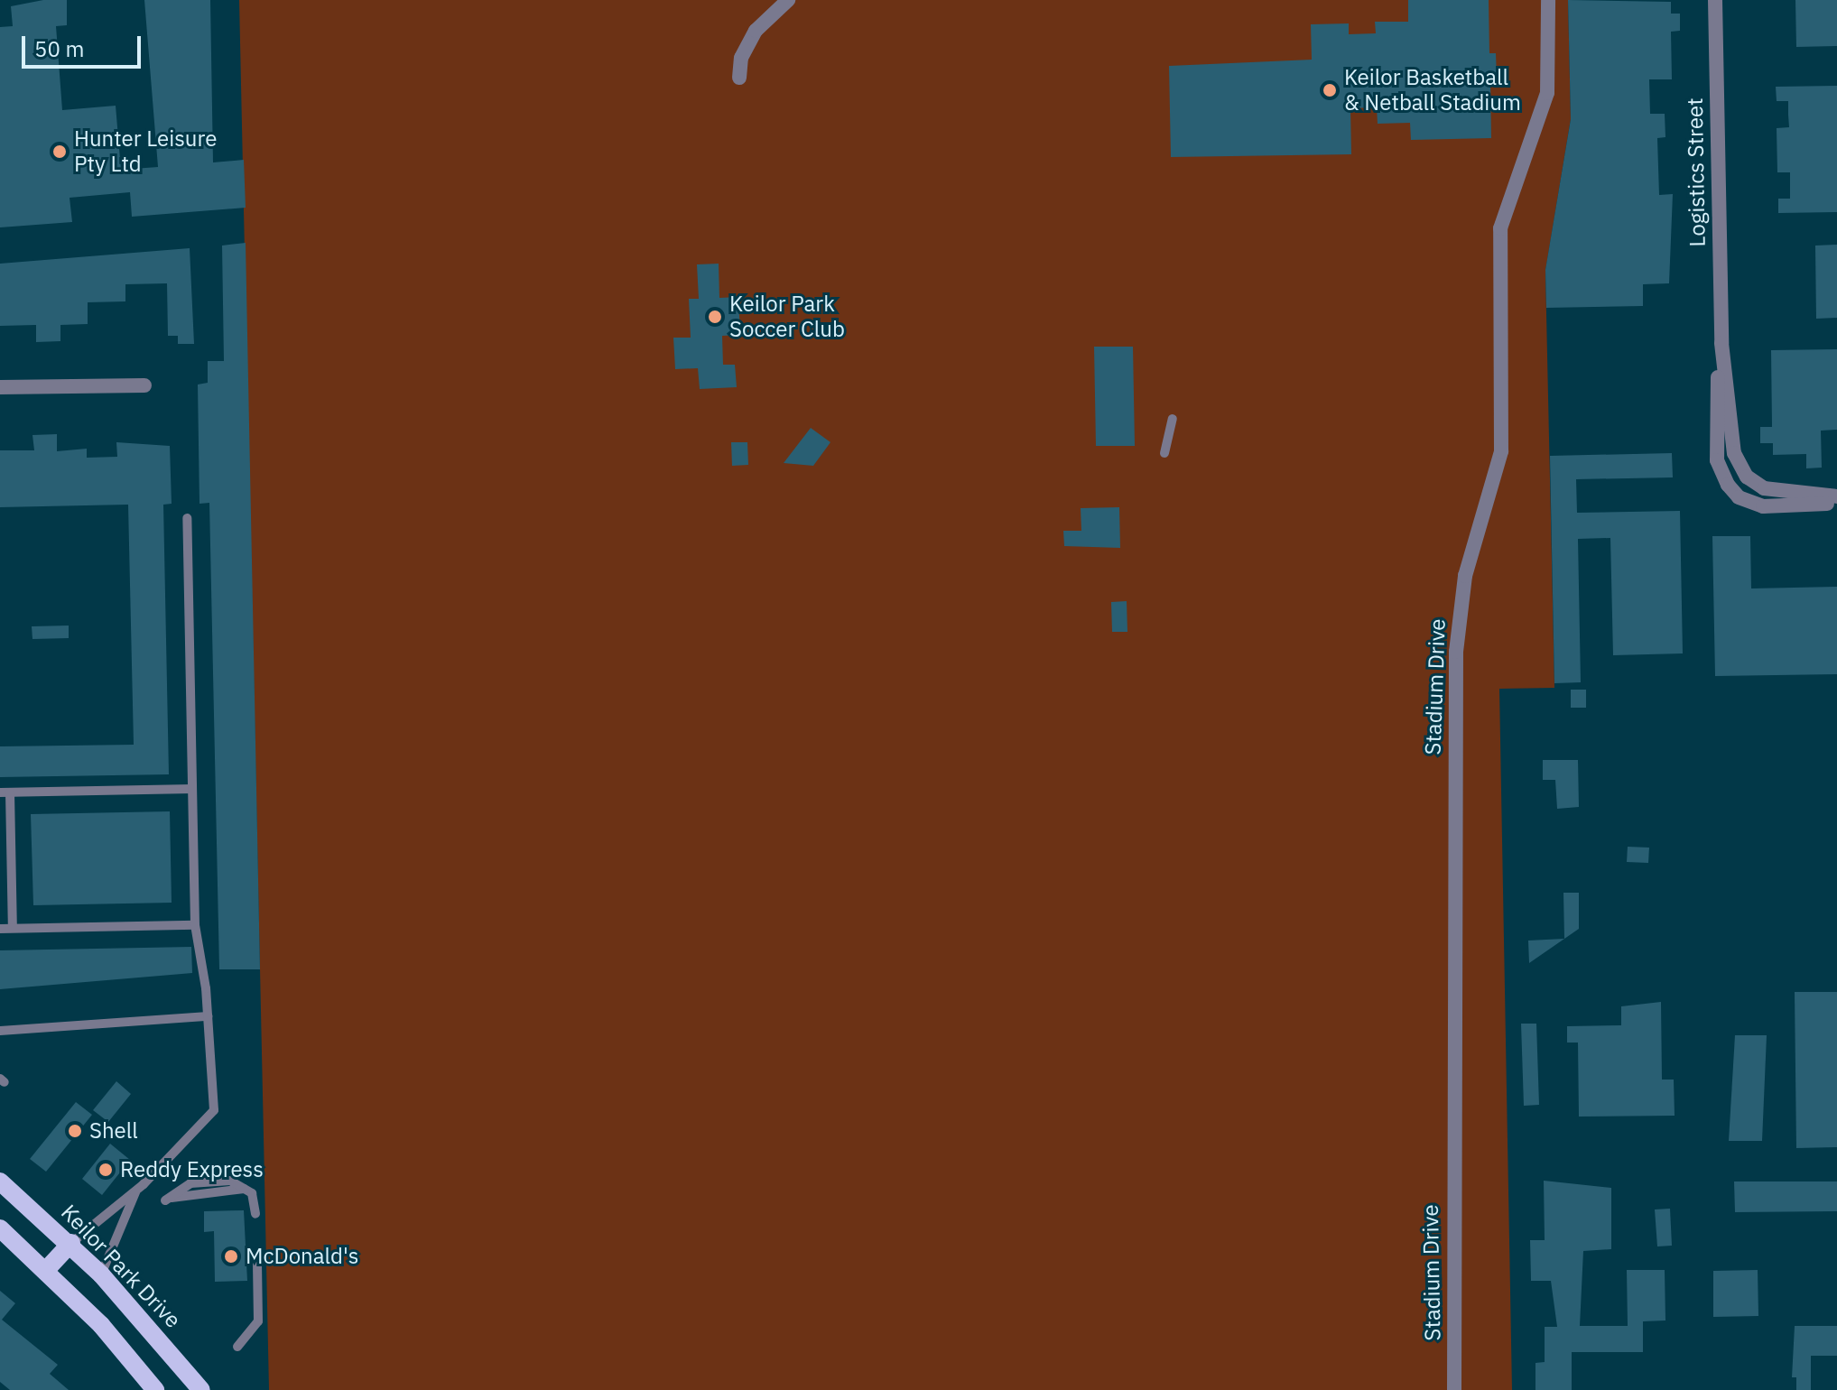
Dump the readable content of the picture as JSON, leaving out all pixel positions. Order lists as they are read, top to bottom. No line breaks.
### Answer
{"streets":{"main road":["Keilor Park Drive"],"street":["Logistics Street","Stadium Drive"]},"places":["Keilor Basketball & Netball Stadium","Hunter Leisure Pty Ltd","Keilor Park Soccer Club","Shell","Reddy Express","McDonald's"],"scale_bar":"50 m"}
